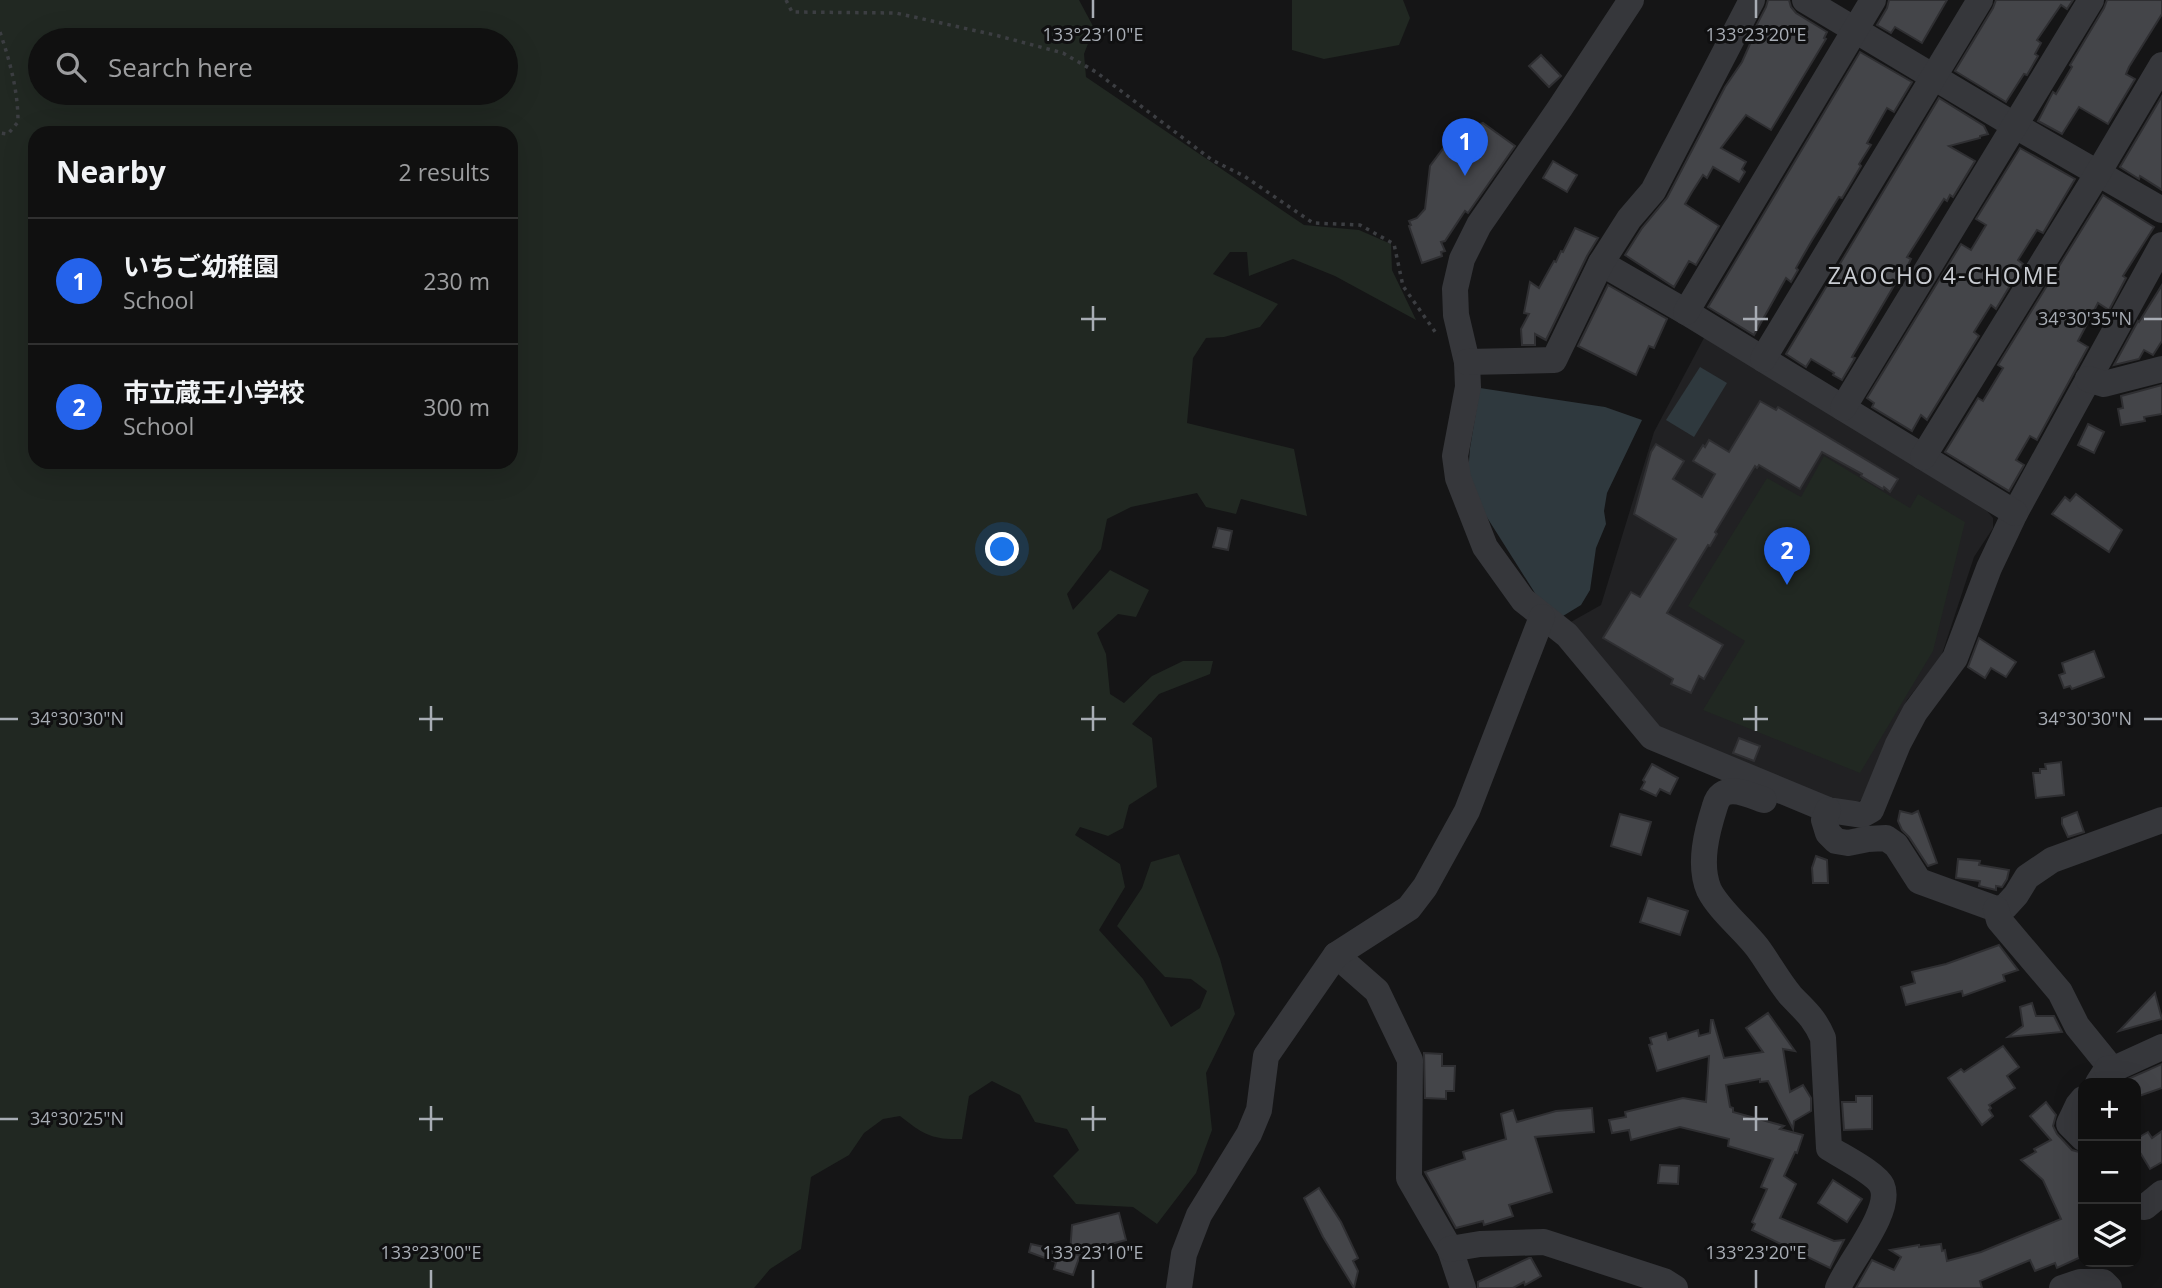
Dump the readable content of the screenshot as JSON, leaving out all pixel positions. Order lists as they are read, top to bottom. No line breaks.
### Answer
{"districts":["ZAOCHO 4-CHOME"],"page":{"search":"Search here","pins":["1","2"],"heading":["Nearby","2 results"],"list":[{"mark":"1","name":"いちご幼稚園","note":"School","value":"230 m"},{"mark":"2","name":"市立蔵王小学校","note":"School","value":"300 m"}],"map_buttons":["+","−"]},"coordinates":["133°23'10\"E","133°23'20\"E","34°30'35\"N","34°30'30\"N","34°30'25\"N","133°23'00\"E"]}
